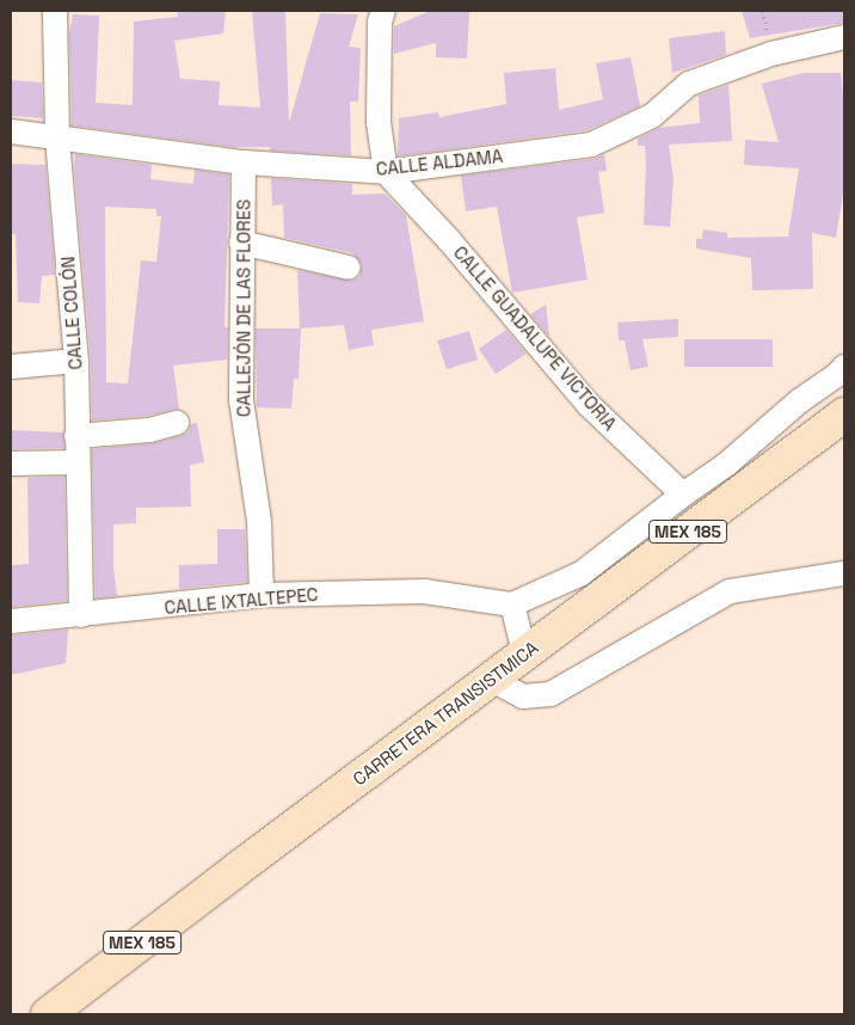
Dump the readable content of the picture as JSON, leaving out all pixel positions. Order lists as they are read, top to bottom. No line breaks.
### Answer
{"streets":{"main road":["MEX 185","CARRETERA TRANSISTMICA"],"street":["CALLE ALDAMA","CALLEJÓN DE LAS FLORES","CALLE COLÓN","CALLE GUADALUPE VICTORIA","CALLE IXTALTEPEC"]},"crossings":[["CALLE ALDAMA","CALLEJÓN DE LAS FLORES"],["CALLE ALDAMA","CALLE COLÓN"],["CALLE ALDAMA","CALLE GUADALUPE VICTORIA"],["CALLEJÓN DE LAS FLORES","CALLE IXTALTEPEC"],["CALLE COLÓN","CALLE IXTALTEPEC"]]}
